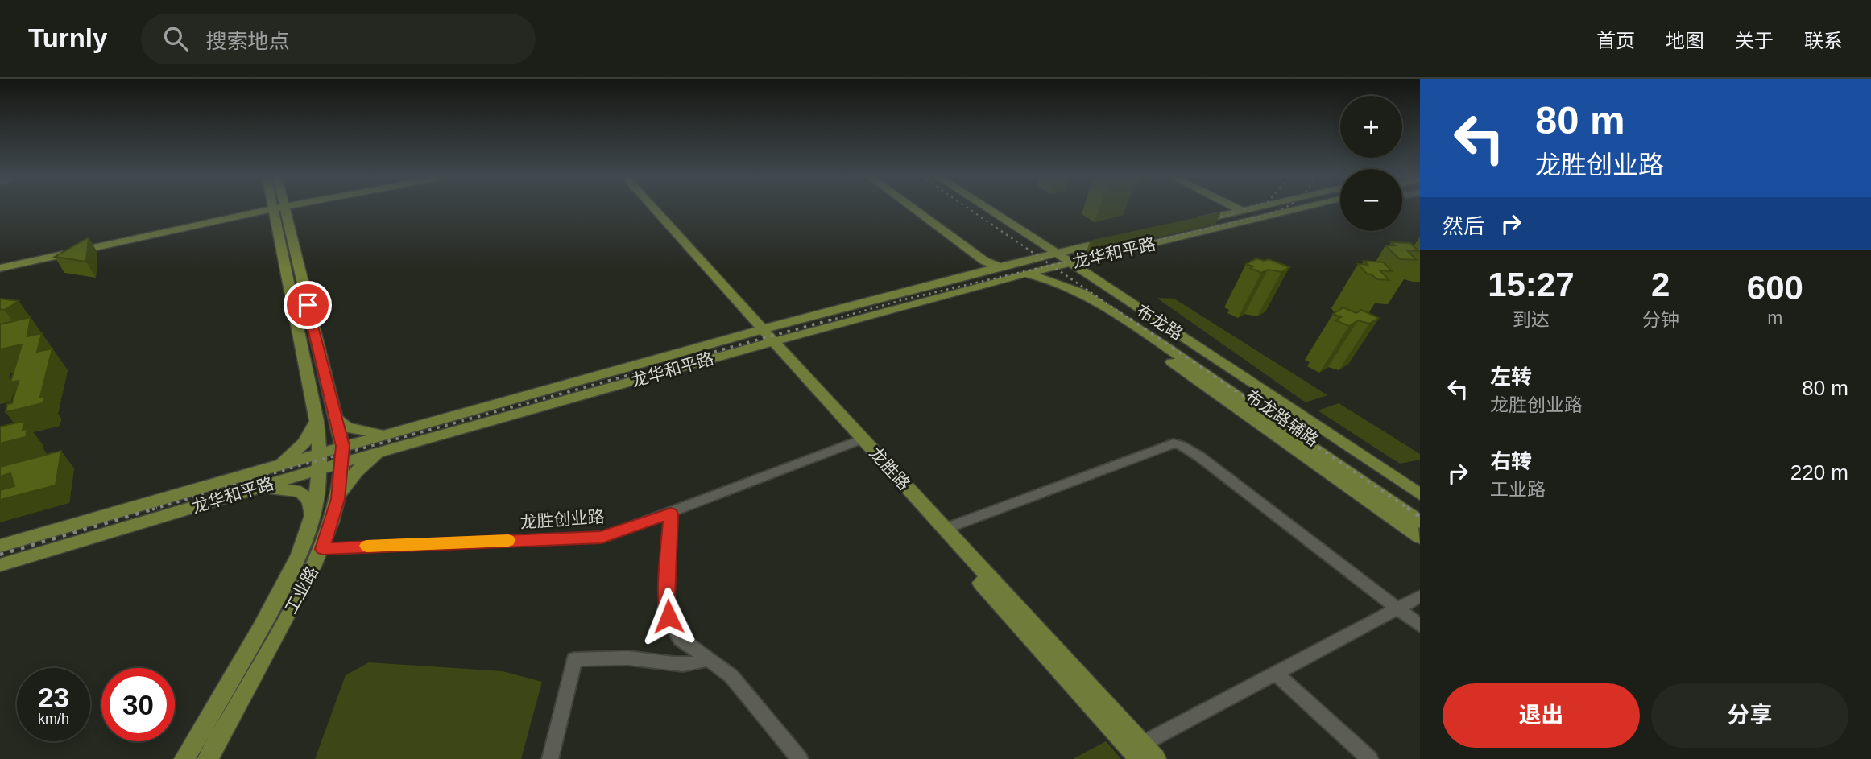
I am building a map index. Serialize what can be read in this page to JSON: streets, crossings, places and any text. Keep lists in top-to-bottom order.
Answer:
{
  "streets": {
    "main road": [
      "龙华和平路",
      "布龙路",
      "布龙路辅路",
      "龙胜路",
      "工业路"
    ],
    "street": ["龙胜创业路"]
  },
  "crossings": [
    ["龙华和平路", "布龙路"],
    ["龙华和平路", "龙胜路"],
    ["龙华和平路", "工业路"],
    ["布龙路", "布龙路辅路"],
    ["龙胜路", "龙胜创业路"],
    ["龙胜创业路", "工业路"]
  ],
  "page": {
    "header": "Turnly",
    "search": "搜索地点",
    "nav": [
      "首页",
      "地图",
      "关于",
      "联系"
    ],
    "turn": ["80 m", "龙胜创业路"],
    "map_buttons": ["+", "−"],
    "then": "然后",
    "eta": [
      "15:27",
      "到达",
      "2",
      "分钟",
      "600",
      "m"
    ],
    "list": [
      {
        "name": "左转",
        "note": "龙胜创业路",
        "value": "80 m"
      },
      {
        "name": "右转",
        "note": "工业路",
        "value": "220 m"
      }
    ],
    "speed": "23 km/h",
    "limit": "30",
    "buttons": ["退出", "分享"]
  }
}
